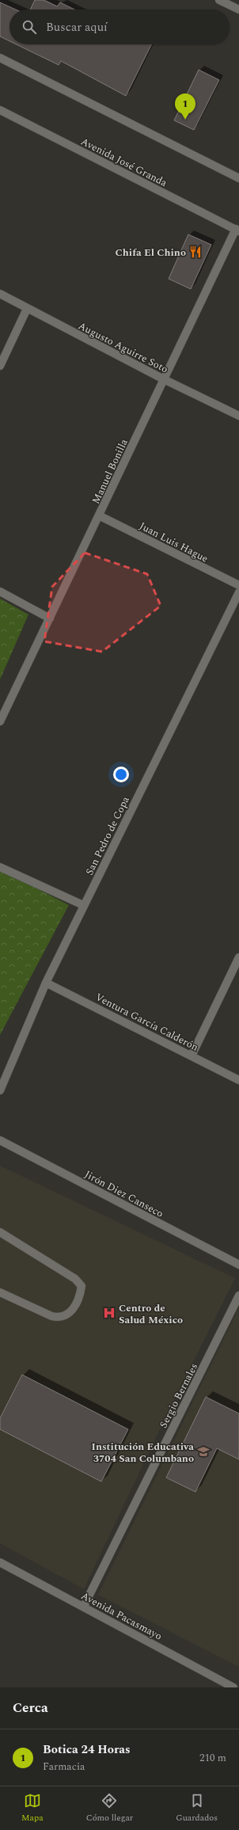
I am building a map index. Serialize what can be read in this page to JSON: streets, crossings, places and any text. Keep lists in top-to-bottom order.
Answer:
{
  "streets": {
    "street": [
      "Avenida José Granda",
      "Augusto Aguirre Soto",
      "Manuel Bonilla",
      "Juan Luis Hague",
      "San Pedro de Copa",
      "Ventura García Calderón",
      "Jirón Diez Canseco",
      "Sergio Bernales",
      "Avenida Pacasmayo"
    ]
  },
  "crossings": [
    ["Avenida José Granda", "Manuel Bonilla"],
    ["Augusto Aguirre Soto", "Manuel Bonilla"],
    ["Manuel Bonilla", "Juan Luis Hague"],
    ["San Pedro de Copa", "Ventura García Calderón"],
    ["Sergio Bernales", "Avenida Pacasmayo"]
  ],
  "places": {
    "restaurant": ["Chifa El Chino"],
    "hospital": ["Centro de Salud México"],
    "school or university": ["Institución Educativa 3704 San Columbano"]
  },
  "page": {
    "search": "Buscar aquí",
    "pins": "1",
    "heading": "Cerca",
    "list": [
      {
        "mark": "1",
        "name": "Botica 24 Horas",
        "note": "Farmacia",
        "value": "210 m"
      }
    ],
    "nav": ["Mapa", "Cómo llegar", "Guardados"]
  }
}
